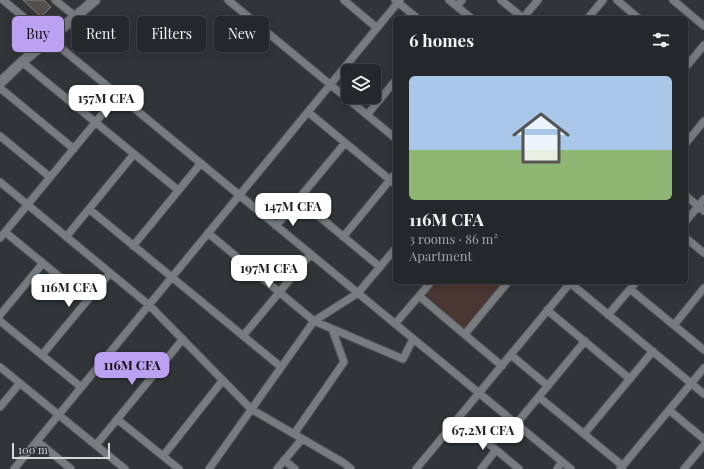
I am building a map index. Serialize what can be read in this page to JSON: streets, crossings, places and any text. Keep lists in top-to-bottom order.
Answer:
{
  "scale_bar": "100 m",
  "page": {
    "chip": [
      "Buy",
      "Rent",
      "Filters",
      "New"
    ],
    "heading": "6 homes",
    "list": [
      {
        "name": "116M CFA",
        "note": "3 rooms · 86 m² · Apartment"
      }
    ],
    "price": [
      "157M CFA",
      "147M CFA",
      "197M CFA",
      "116M CFA",
      "116M CFA",
      "67.2M CFA"
    ],
    "scale": "100 m"
  }
}
